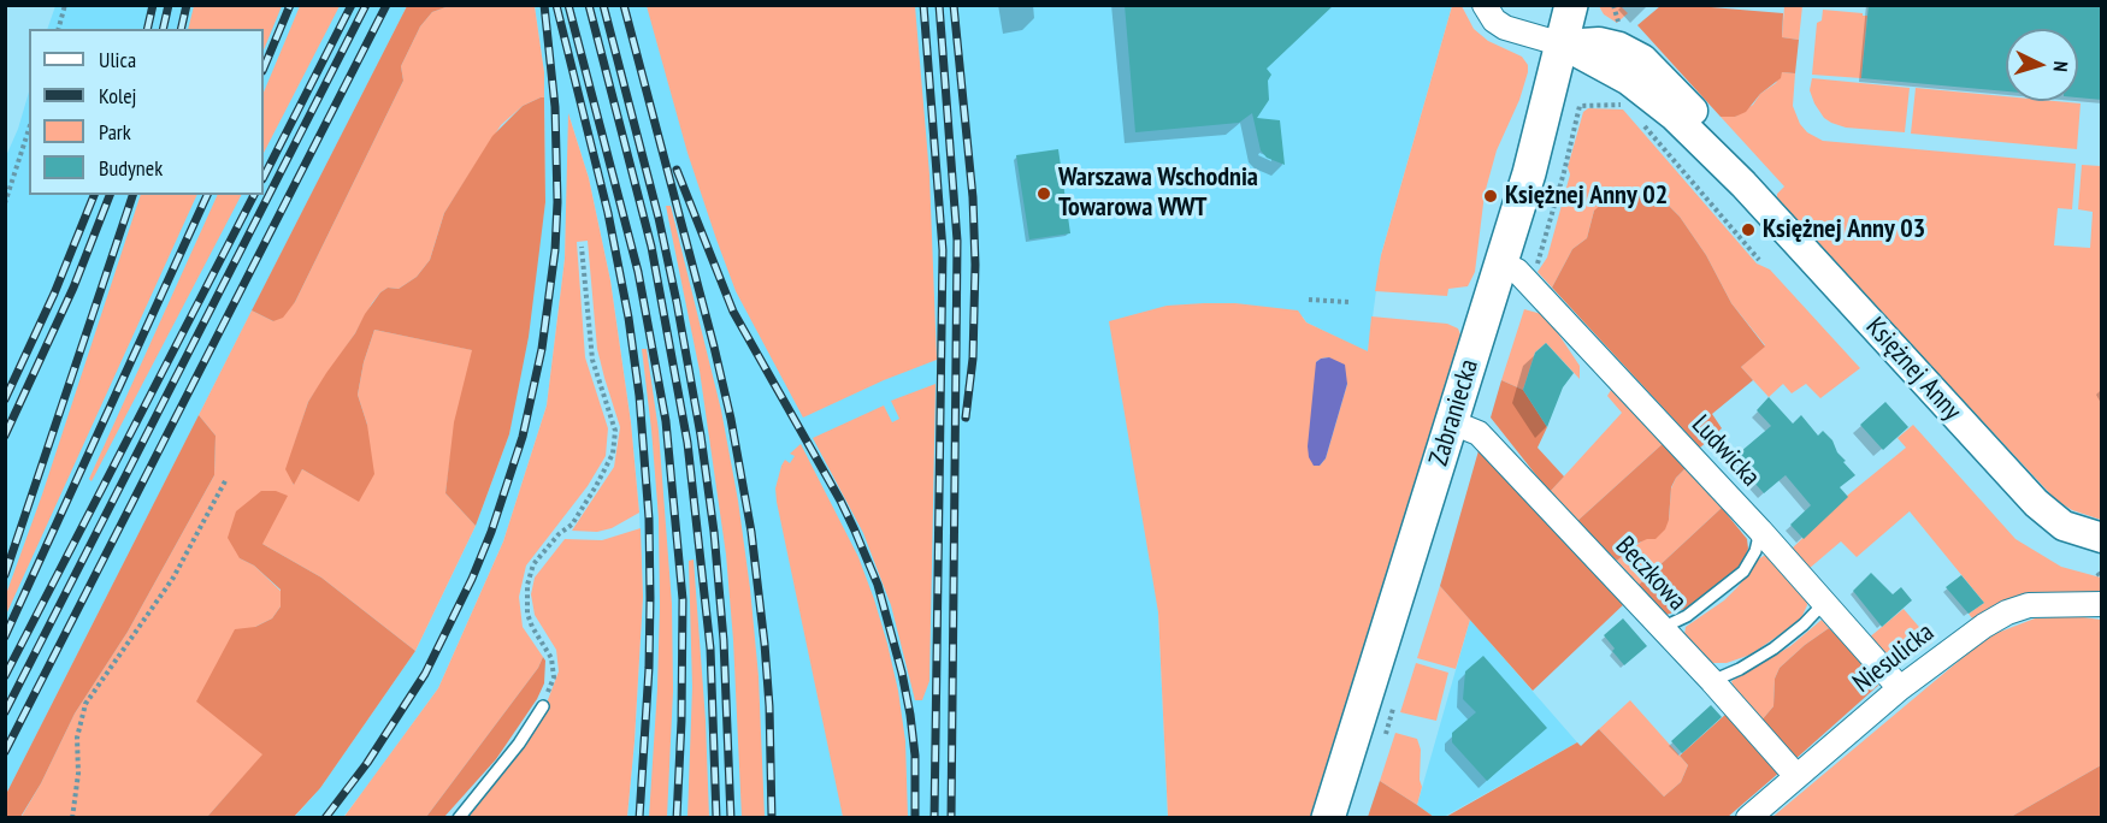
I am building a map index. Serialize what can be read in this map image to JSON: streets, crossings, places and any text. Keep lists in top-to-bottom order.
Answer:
{
  "streets": {
    "main road": ["Zabraniecka"],
    "street": [
      "Księżnej Anny",
      "Ludwicka",
      "Beczkowa",
      "Niesulicka"
    ]
  },
  "crossings": [
    ["Księżnej Anny", "Zabraniecka"],
    ["Zabraniecka", "Ludwicka"],
    ["Zabraniecka", "Beczkowa"],
    ["Ludwicka", "Niesulicka"],
    ["Beczkowa", "Niesulicka"]
  ],
  "places": ["Warszawa Wschodnia Towarowa WWT", "Księżnej Anny 02", "Księżnej Anny 03"],
  "legend": [
    "Ulica",
    "Kolej",
    "Park",
    "Budynek"
  ],
  "north": "right"
}
